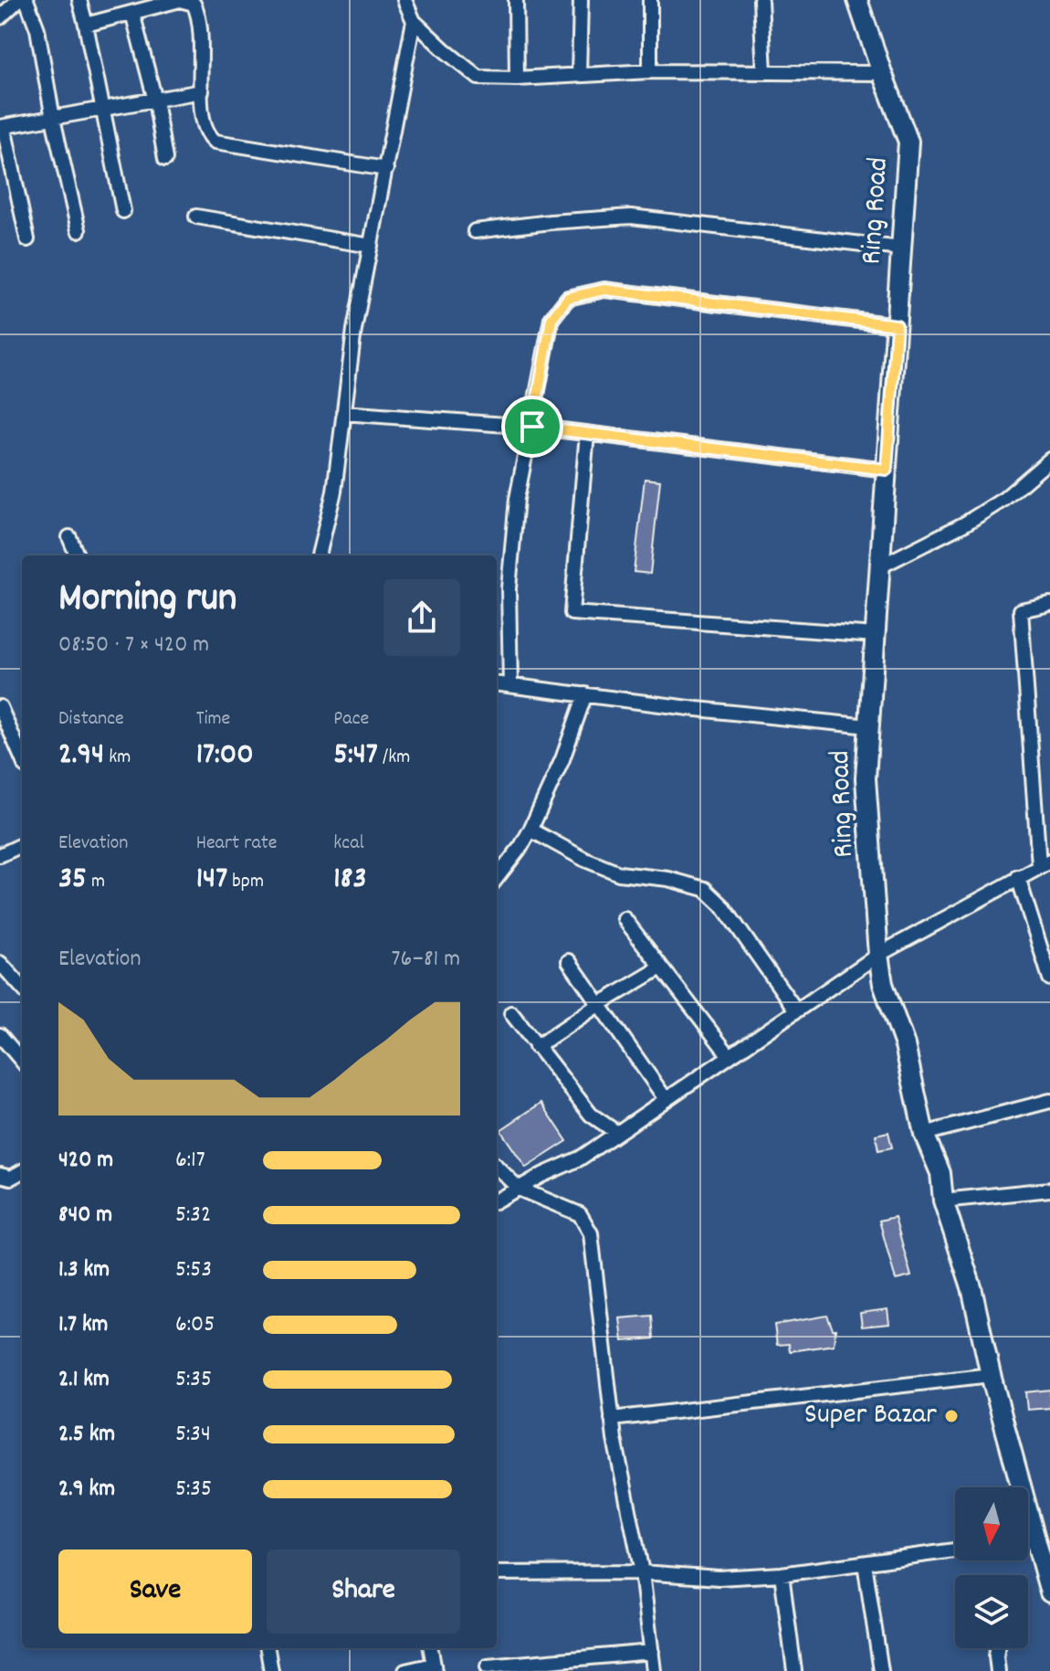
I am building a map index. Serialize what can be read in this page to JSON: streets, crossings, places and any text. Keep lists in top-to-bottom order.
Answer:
{
  "streets": {
    "main road": ["Ring Road"]
  },
  "places": ["Super Bazar"],
  "north": "bottom",
  "page": {
    "heading": ["Morning run", "08:50 · 7 × 420 m"],
    "stats": [
      ["Distance", "2.94 km"],
      ["Time", "17:00"],
      ["Pace", "5:47 /km"],
      ["Elevation", "35 m"],
      ["Heart rate", "147 bpm"],
      ["kcal", "183"]
    ],
    "chart": ["Elevation", "76–81 m"],
    "list": [
      {
        "name": "420 m",
        "note": "6:17"
      },
      {
        "name": "840 m",
        "note": "5:32"
      },
      {
        "name": "1.3 km",
        "note": "5:53"
      },
      {
        "name": "1.7 km",
        "note": "6:05"
      },
      {
        "name": "2.1 km",
        "note": "5:35"
      },
      {
        "name": "2.5 km",
        "note": "5:34"
      },
      {
        "name": "2.9 km",
        "note": "5:35"
      }
    ],
    "buttons": ["Save", "Share"]
  }
}
